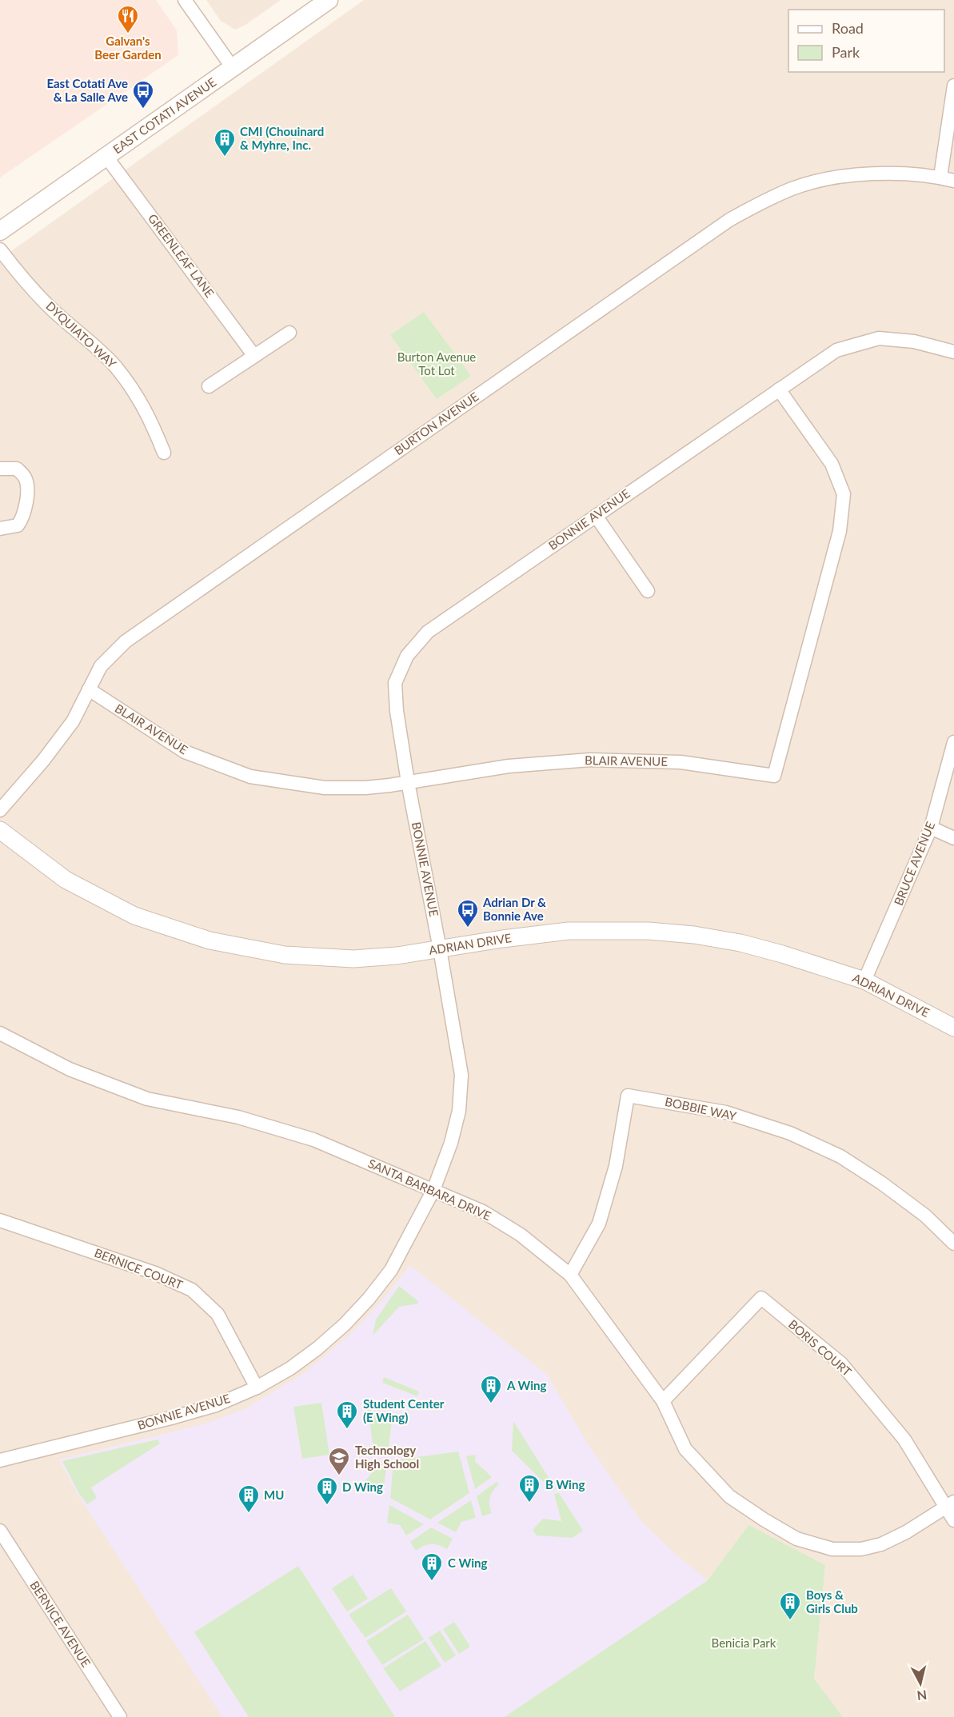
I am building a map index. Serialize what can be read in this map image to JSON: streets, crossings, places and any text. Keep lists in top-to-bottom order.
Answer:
{
  "streets": {
    "main road": ["EAST COTATI AVENUE"],
    "street": [
      "GREENLEAF LANE",
      "DYQUIATO WAY",
      "BURTON AVENUE",
      "BONNIE AVENUE",
      "BLAIR AVENUE",
      "BRUCE AVENUE",
      "ADRIAN DRIVE",
      "BOBBIE WAY",
      "SANTA BARBARA DRIVE",
      "BERNICE COURT",
      "BORIS COURT",
      "BERNICE AVENUE"
    ]
  },
  "crossings": [
    ["EAST COTATI AVENUE", "GREENLEAF LANE"],
    ["BURTON AVENUE", "BLAIR AVENUE"],
    ["BONNIE AVENUE", "BLAIR AVENUE"],
    ["BONNIE AVENUE", "ADRIAN DRIVE"],
    ["BONNIE AVENUE", "SANTA BARBARA DRIVE"],
    ["BONNIE AVENUE", "BERNICE COURT"],
    ["BRUCE AVENUE", "ADRIAN DRIVE"],
    ["BOBBIE WAY", "SANTA BARBARA DRIVE"],
    ["SANTA BARBARA DRIVE", "BORIS COURT"]
  ],
  "parks": ["Burton Avenue Tot Lot", "Benicia Park"],
  "places": {
    "restaurant": ["Galvan's Beer Garden"],
    "bus stop": ["East Cotati Ave & La Salle Ave", "Adrian Dr & Bonnie Ave"],
    "building": [
      "CMI (Chouinard & Myhre, Inc.",
      "A Wing",
      "Student Center (E Wing)",
      "B Wing",
      "D Wing",
      "MU",
      "C Wing",
      "Boys & Girls Club"
    ],
    "school or university": ["Technology High School"]
  },
  "legend": ["Road", "Park"],
  "north": "bottom"
}
